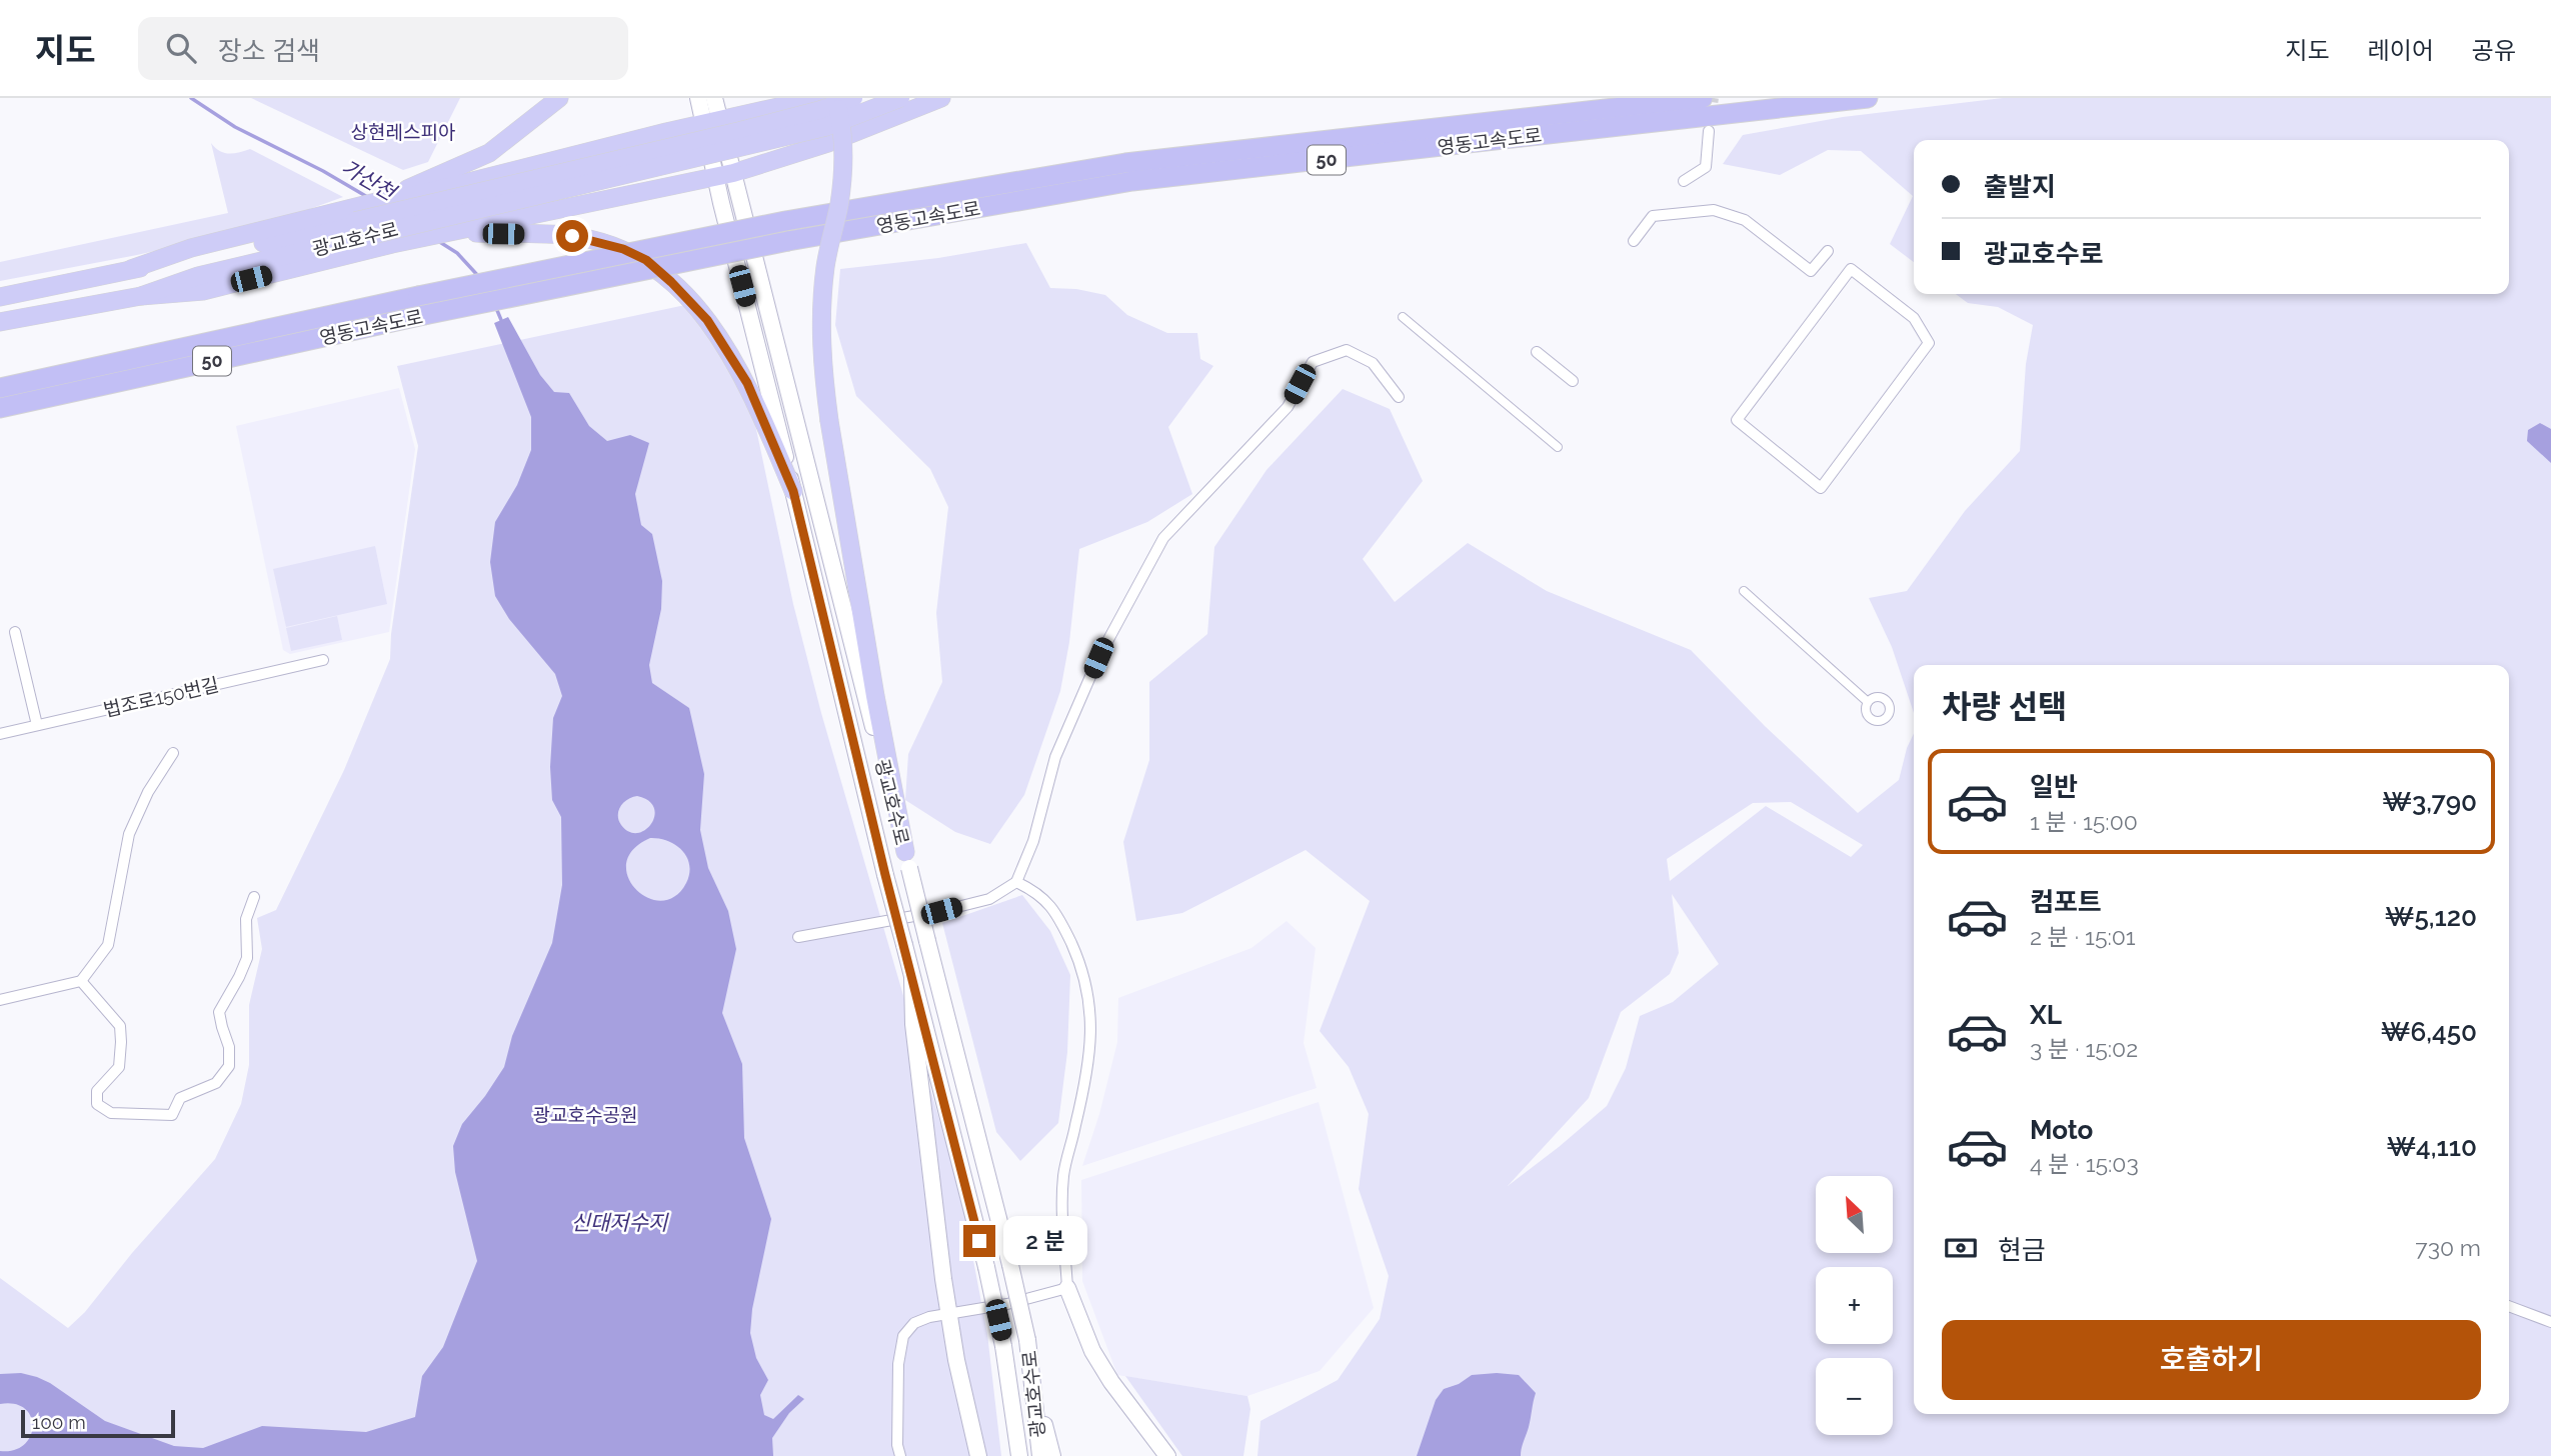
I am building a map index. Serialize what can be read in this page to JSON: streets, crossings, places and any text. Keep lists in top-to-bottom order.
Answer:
{
  "streets": {
    "highway": ["영동고속도로", "50", "광교호수로"],
    "street": ["법조로150번길"]
  },
  "water": ["가산천", "신대저수지"],
  "parks": ["상현레스피아", "광교호수공원"],
  "scale_bar": "100 m",
  "north": "top left",
  "page": {
    "header": "지도",
    "search": "장소 검색",
    "nav": ["지도", "레이어", "공유"],
    "banner": ["출발지", "광교호수로"],
    "heading": "차량 선택",
    "list": [
      {
        "name": "일반",
        "note": "1 분 · 15:00",
        "value": "₩3,790"
      },
      {
        "name": "컴포트",
        "note": "2 분 · 15:01",
        "value": "₩5,120"
      },
      {
        "name": "XL",
        "note": "3 분 · 15:02",
        "value": "₩6,450"
      },
      {
        "name": "Moto",
        "note": "4 분 · 15:03",
        "value": "₩4,110"
      }
    ],
    "map_buttons": ["+", "−"],
    "pay": ["현금", "730 m"],
    "bubble": "2 분",
    "buttons": "호출하기",
    "scale": "100 m"
  }
}
